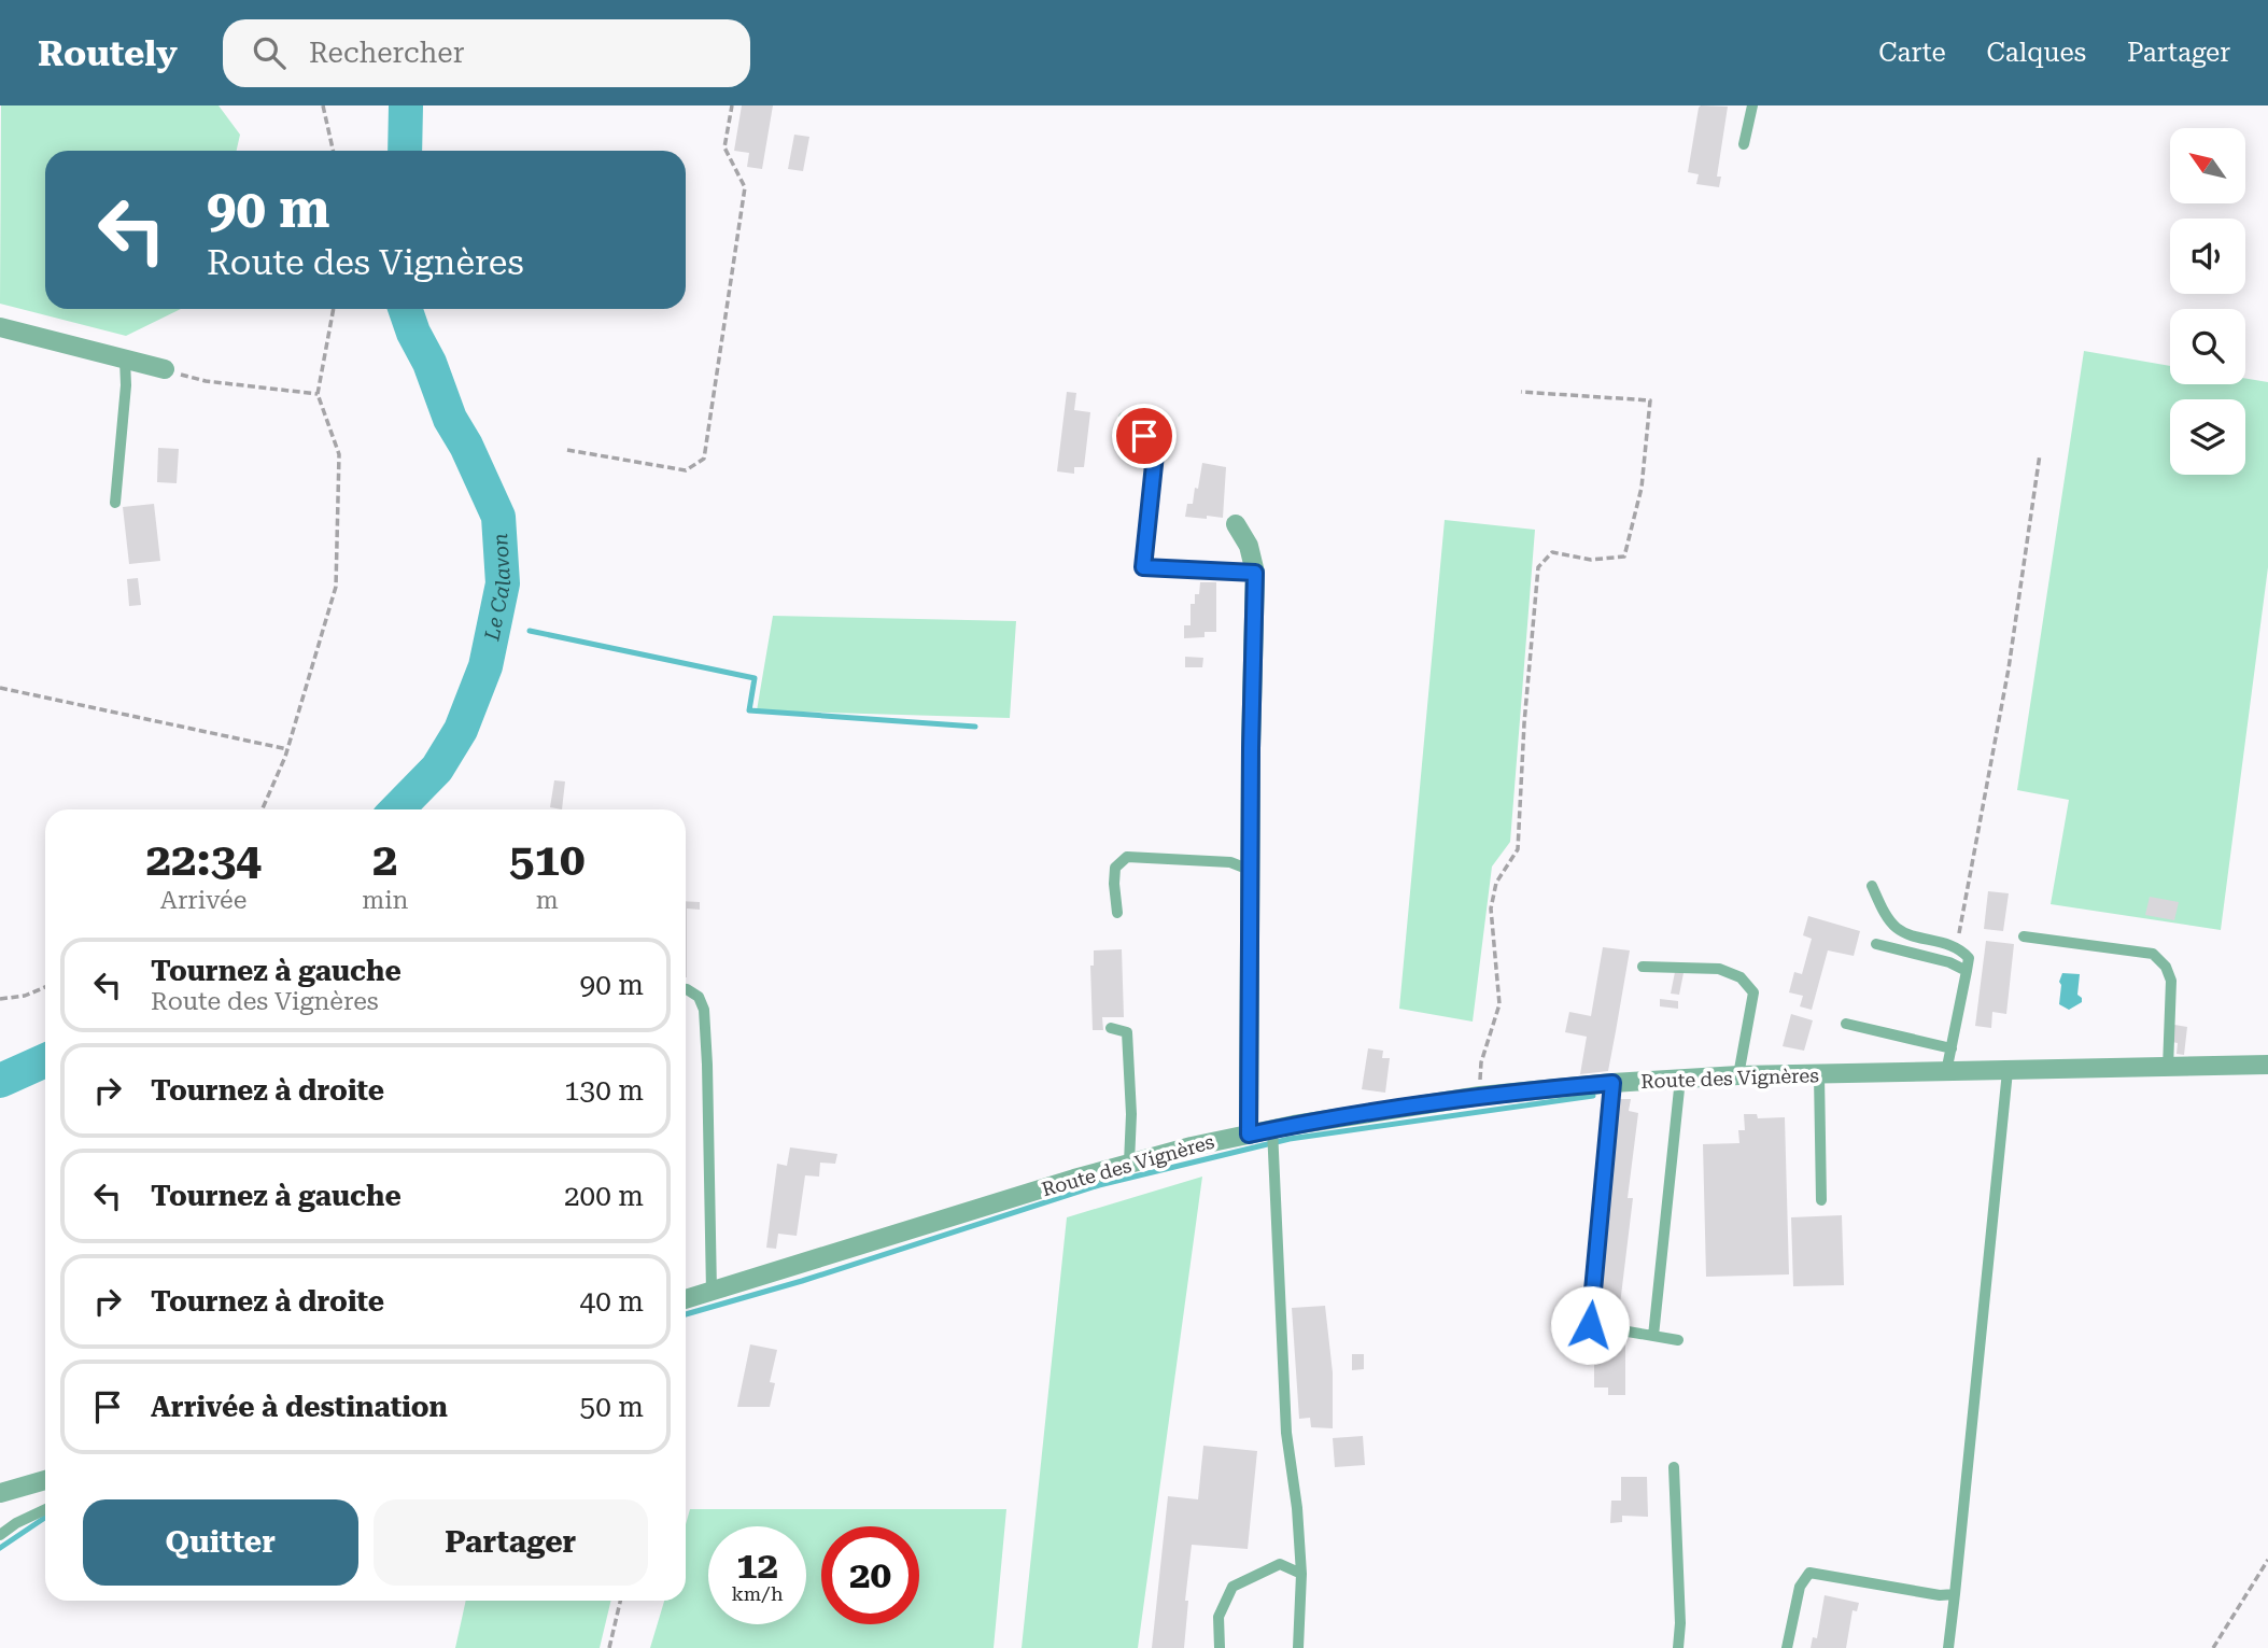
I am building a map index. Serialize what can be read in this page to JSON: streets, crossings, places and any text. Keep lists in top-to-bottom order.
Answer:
{
  "streets": {
    "street": ["Route des Vignères"]
  },
  "water": ["Le Calavon"],
  "north": "top left",
  "page": {
    "header": "Routely",
    "search": "Rechercher",
    "nav": ["Carte", "Calques", "Partager"],
    "turn": ["90 m", "Route des Vignères"],
    "eta": [
      "22:34",
      "Arrivée",
      "2",
      "min",
      "510",
      "m"
    ],
    "list": [
      {
        "name": "Tournez à gauche",
        "note": "Route des Vignères",
        "value": "90 m"
      },
      {
        "name": "Tournez à droite",
        "value": "130 m"
      },
      {
        "name": "Tournez à gauche",
        "value": "200 m"
      },
      {
        "name": "Tournez à droite",
        "value": "40 m"
      },
      {
        "name": "Arrivée à destination",
        "value": "50 m"
      }
    ],
    "buttons": ["Quitter", "Partager"],
    "speed": "12 km/h",
    "limit": "20"
  }
}
